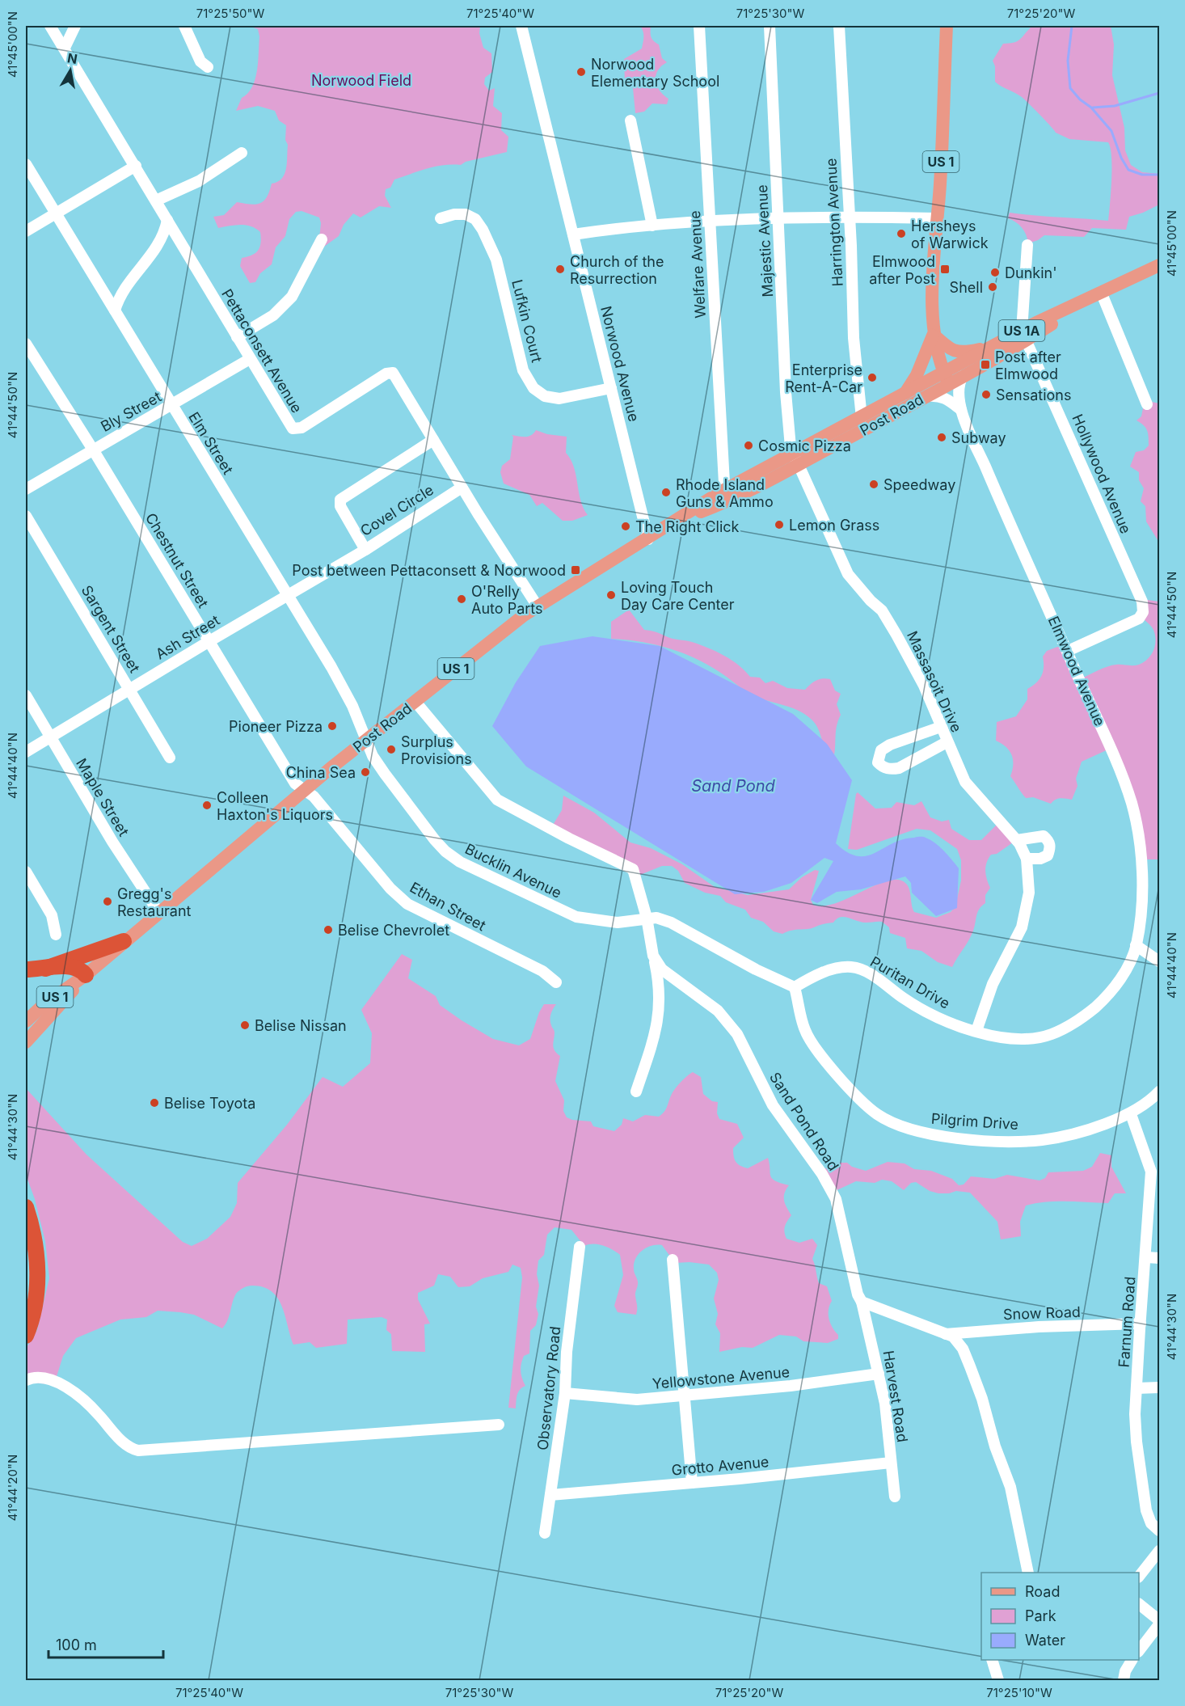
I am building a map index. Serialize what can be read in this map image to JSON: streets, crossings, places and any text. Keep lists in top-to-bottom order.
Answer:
{
  "streets": {
    "main road": ["US 1", "US 1A", "Post Road"],
    "street": [
      "Harrington Avenue",
      "Majestic Avenue",
      "Welfare Avenue",
      "Lufkin Court",
      "Pettaconsett Avenue",
      "Norwood Avenue",
      "Bly Street",
      "Elm Street",
      "Hollywood Avenue",
      "Covel Circle",
      "Chestnut Street",
      "Sargent Street",
      "Ash Street",
      "Elmwood Avenue",
      "Massasoit Drive",
      "Maple Street",
      "Bucklin Avenue",
      "Ethan Street",
      "Puritan Drive",
      "Sand Pond Road",
      "Pilgrim Drive",
      "Snow Road",
      "Farnum Road",
      "Yellowstone Avenue",
      "Observatory Road",
      "Harvest Road",
      "Grotto Avenue"
    ]
  },
  "crossings": [
    ["US 1", "Post Road"],
    ["Harrington Avenue", "Post Road"],
    ["Majestic Avenue", "Post Road"],
    ["Majestic Avenue", "Massasoit Drive"],
    ["Welfare Avenue", "Post Road"],
    ["Lufkin Court", "Norwood Avenue"],
    ["Pettaconsett Avenue", "Bly Street"],
    ["Pettaconsett Avenue", "Post Road"],
    ["Pettaconsett Avenue", "Covel Circle"],
    ["Norwood Avenue", "Post Road"],
    ["Bly Street", "Elm Street"],
    ["Bly Street", "Chestnut Street"],
    ["Post Road", "Elm Street"],
    ["Post Road", "Hollywood Avenue"],
    ["Post Road", "Chestnut Street"],
    ["Post Road", "Elmwood Avenue"],
    ["Post Road", "Massasoit Drive"],
    ["Post Road", "Maple Street"],
    ["Post Road", "Bucklin Avenue"],
    ["Post Road", "Ethan Street"],
    ["Post Road", "Sand Pond Road"],
    ["Elm Street", "Ash Street"],
    ["Elm Street", "Bucklin Avenue"],
    ["Hollywood Avenue", "Elmwood Avenue"],
    ["Covel Circle", "Ash Street"],
    ["Chestnut Street", "Ash Street"],
    ["Chestnut Street", "Ethan Street"],
    ["Sargent Street", "Ash Street"],
    ["Ash Street", "Maple Street"],
    ["Elmwood Avenue", "Puritan Drive"],
    ["Massasoit Drive", "Puritan Drive"],
    ["Bucklin Avenue", "Sand Pond Road"],
    ["Puritan Drive", "Pilgrim Drive"],
    ["Sand Pond Road", "Harvest Road"],
    ["Pilgrim Drive", "Farnum Road"],
    ["Snow Road", "Farnum Road"],
    ["Yellowstone Avenue", "Observatory Road"],
    ["Yellowstone Avenue", "Harvest Road"],
    ["Observatory Road", "Grotto Avenue"],
    ["Harvest Road", "Grotto Avenue"]
  ],
  "water": ["Sand Pond"],
  "parks": ["Norwood Field"],
  "places": {
    "other": [
      "Norwood Elementary School",
      "Hersheys of Warwick",
      "Church of the Resurrection",
      "Dunkin'",
      "Shell",
      "Enterprise Rent-A-Car",
      "Sensations",
      "Subway",
      "Cosmic Pizza",
      "Speedway",
      "Rhode Island Guns & Ammo",
      "Lemon Grass",
      "The Right Click",
      "Loving Touch Day Care Center",
      "O'Relly Auto Parts",
      "Pioneer Pizza",
      "Surplus Provisions",
      "China Sea",
      "Colleen Haxton's Liquors",
      "Gregg's Restaurant",
      "Belise Chevrolet",
      "Belise Nissan",
      "Belise Toyota"
    ],
    "transit": ["Elmwood after Post", "Post after Elmwood", "Post between Pettaconsett & Noorwood"]
  },
  "legend": ["Road", "Park", "Water"],
  "scale_bar": "100 m",
  "north": "top",
  "coordinates": [
    "71°25'50\"W",
    "71°25'40\"W",
    "71°25'30\"W",
    "71°25'20\"W",
    "41°45'00\"N",
    "41°44'50\"N",
    "41°44'40\"N",
    "41°44'30\"N",
    "41°44'20\"N",
    "71°25'10\"W"
  ]
}
